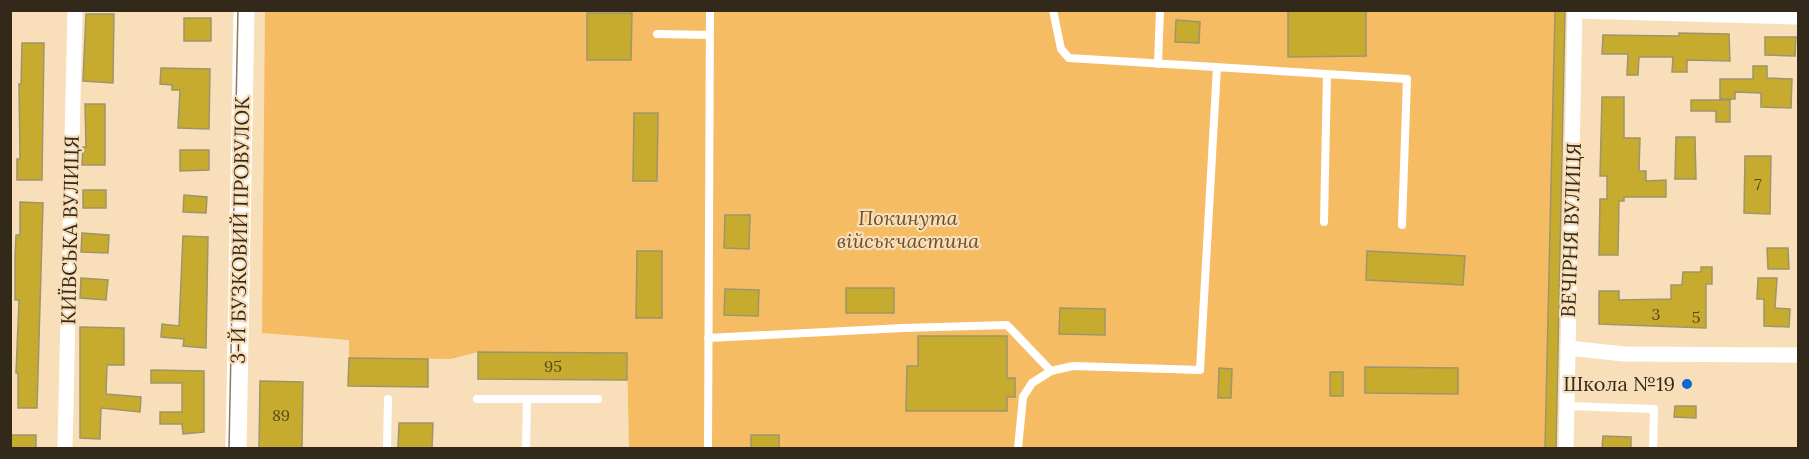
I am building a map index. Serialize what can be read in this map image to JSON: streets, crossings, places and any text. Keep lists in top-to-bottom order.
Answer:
{
  "streets": {
    "street": ["КИЇВСЬКА ВУЛИЦЯ", "3-Й БУЗКОВИЙ ПРОВУЛОК", "ВЕЧІРНЯ ВУЛИЦЯ"]
  },
  "parks": ["Покинута військчастина"],
  "places": ["Школа №19"],
  "house_numbers": [
    "7",
    "3",
    "5",
    "95",
    "89"
  ]
}
